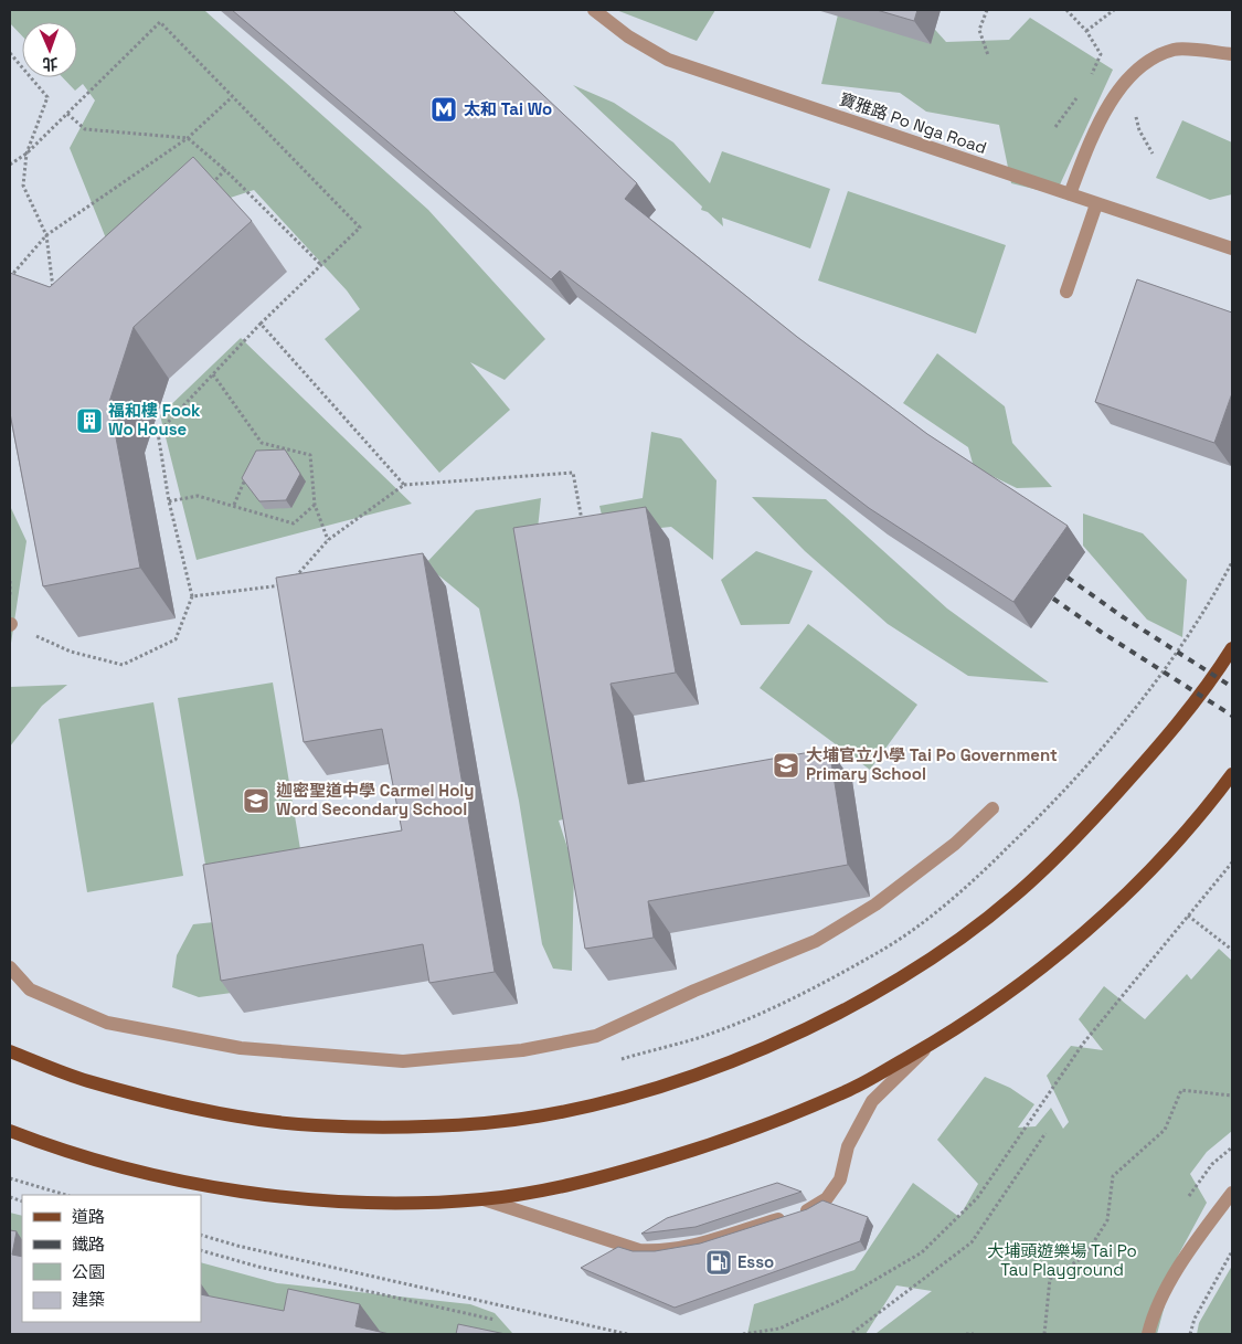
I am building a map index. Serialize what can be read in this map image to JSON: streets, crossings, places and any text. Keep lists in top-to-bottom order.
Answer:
{
  "streets": {
    "street": ["寶雅路 Po Nga Road"]
  },
  "parks": ["大埔頭遊樂場 Tai Po Tau Playground"],
  "places": {
    "metro station": ["太和 Tai Wo"],
    "building": ["福和樓 Fook Wo House"],
    "school or university": ["大埔官立小學 Tai Po Government Primary School", "迦密聖道中學 Carmel Holy Word Secondary School"],
    "fuel station": ["Esso"]
  },
  "legend": [
    "道路",
    "鐵路",
    "公園",
    "建築"
  ],
  "north": "bottom"
}
